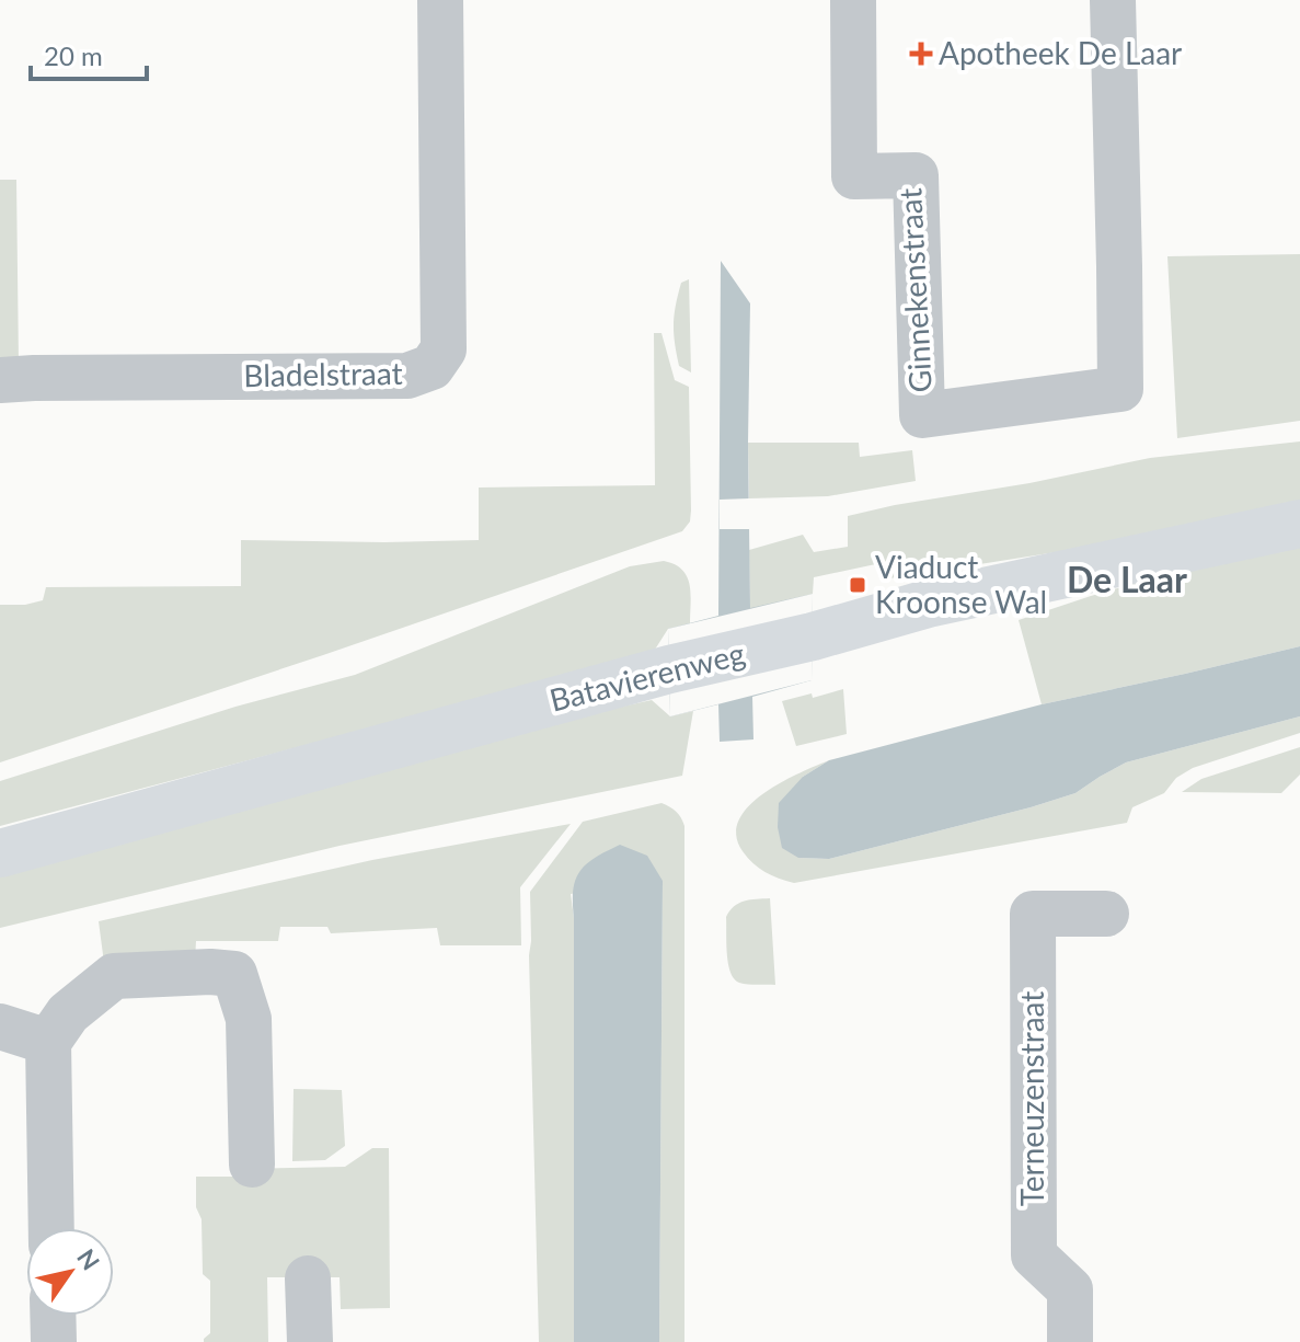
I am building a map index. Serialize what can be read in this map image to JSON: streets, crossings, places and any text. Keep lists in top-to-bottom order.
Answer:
{
  "streets": {
    "main road": ["Batavierenweg"],
    "street": ["Ginnekenstraat", "Bladelstraat", "Terneuzenstraat"]
  },
  "districts": ["De Laar"],
  "places": {
    "health": ["Apotheek De Laar"],
    "transit": ["Viaduct Kroonse Wal"]
  },
  "scale_bar": "20 m",
  "north": "top right"
}
